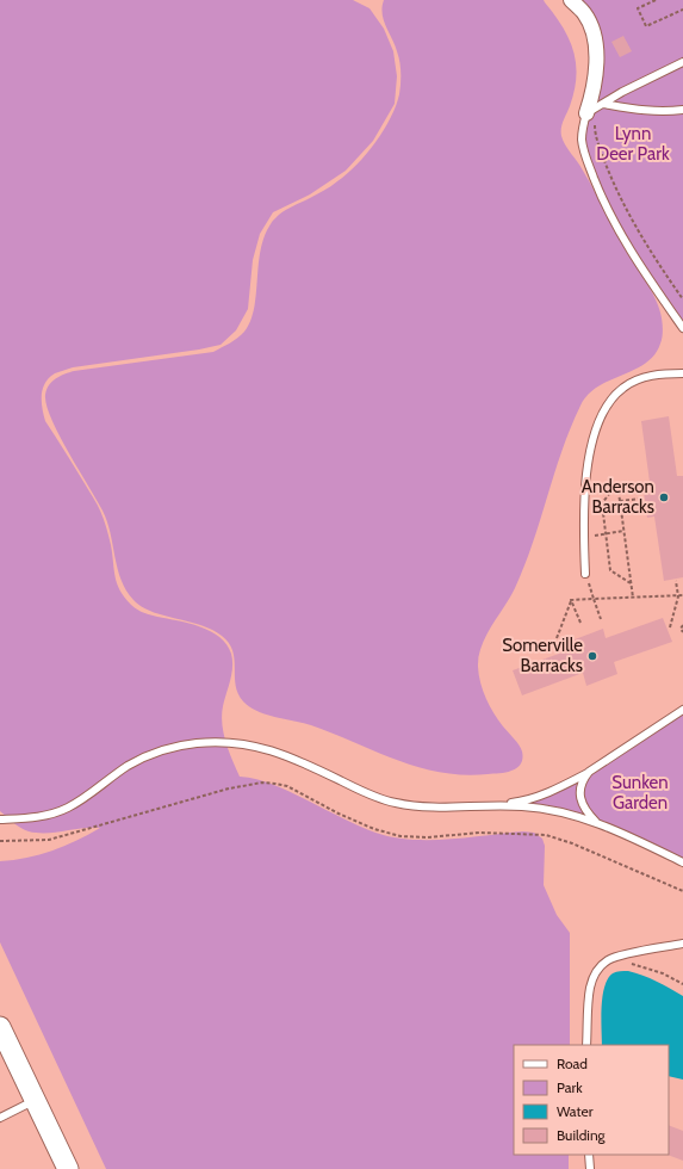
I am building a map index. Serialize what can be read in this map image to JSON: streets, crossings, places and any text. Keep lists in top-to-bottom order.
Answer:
{
  "parks": ["Lynn Deer Park", "Sunken Garden"],
  "places": ["Anderson Barracks", "Somerville Barracks"],
  "legend": [
    "Road",
    "Park",
    "Water",
    "Building"
  ]
}
